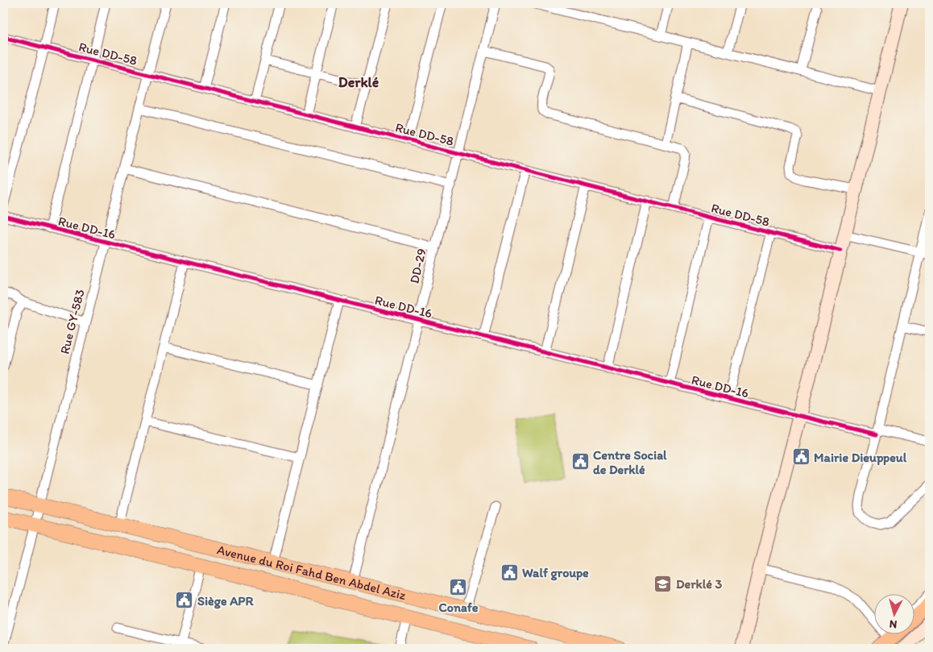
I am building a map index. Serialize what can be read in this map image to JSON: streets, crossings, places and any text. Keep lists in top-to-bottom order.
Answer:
{
  "streets": {
    "main road": ["Avenue du Roi Fahd Ben Abdel Aziz"],
    "street": [
      "Rue DD-58",
      "Rue DD-16",
      "DD-29",
      "Rue GY-583"
    ]
  },
  "crossings": [
    ["Rue DD-58", "DD-29"],
    ["Rue DD-58", "Rue GY-583"],
    ["Rue DD-16", "DD-29"],
    ["Rue DD-16", "Rue GY-583"],
    ["DD-29", "Avenue du Roi Fahd Ben Abdel Aziz"],
    ["Rue GY-583", "Avenue du Roi Fahd Ben Abdel Aziz"]
  ],
  "districts": ["Derklé"],
  "places": {
    "public building": [
      "Mairie Dieuppeul",
      "Centre Social de Derklé",
      "Walf groupe",
      "Conafe",
      "Siège APR"
    ],
    "school or university": ["Derklé 3"]
  },
  "north": "bottom"
}
